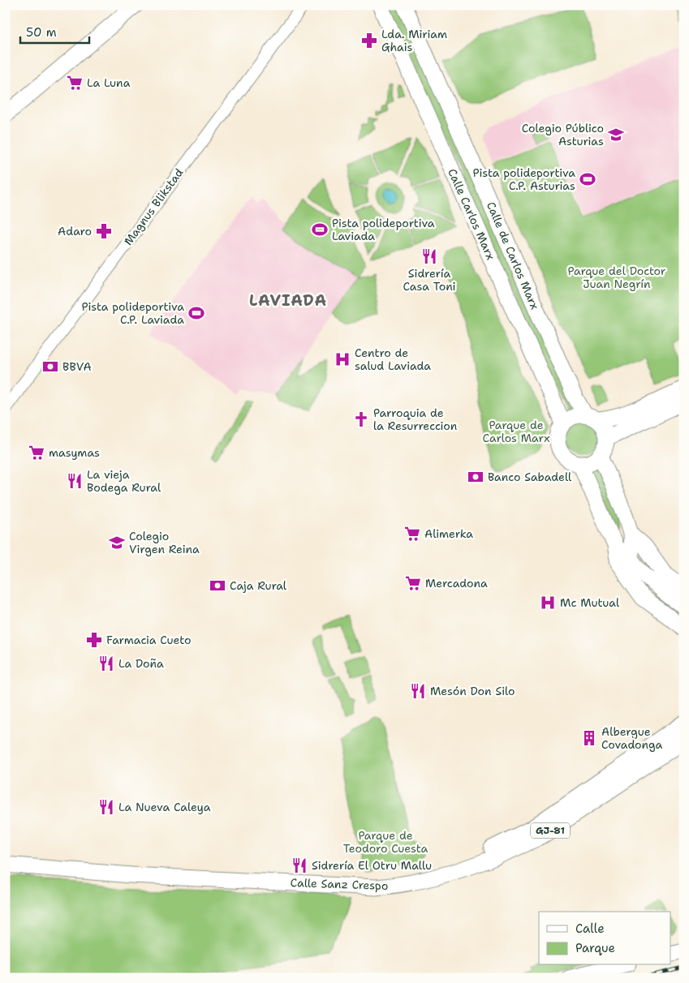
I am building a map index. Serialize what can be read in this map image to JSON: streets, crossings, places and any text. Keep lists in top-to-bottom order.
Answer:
{
  "streets": {
    "main road": [
      "Calle Carlos Marx",
      "Calle de Carlos Marx",
      "GJ-81",
      "Calle Sanz Crespo"
    ],
    "street": ["Magnus Blikstad"]
  },
  "crossings": [
    ["Calle Carlos Marx", "Calle de Carlos Marx"]
  ],
  "districts": ["LAVIADA"],
  "parks": ["Parque del Doctor Juan Negrín", "Parque de Carlos Marx", "Parque de Teodoro Cuesta"],
  "places": {
    "pharmacy": ["Lda. Miriam Ghais", "Adaro", "Farmacia Cueto"],
    "supermarket": [
      "La Luna",
      "masymas",
      "Alimerka",
      "Mercadona"
    ],
    "school or university": ["Colegio Público Asturias", "Colegio Virgen Reina"],
    "sports": ["Pista polideportiva C.P. Asturias", "Pista polideportiva Laviada", "Pista polideportiva C.P. Laviada"],
    "restaurant": [
      "Sidrería Casa Toni",
      "La vieja Bodega Rural",
      "La Doña",
      "Mesón Don Silo",
      "La Nueva Caleya",
      "Sidrería El Otru Mallu"
    ],
    "hospital": ["Centro de salud Laviada", "Mc Mutual"],
    "bank": ["BBVA", "Banco Sabadell", "Caja Rural"],
    "church": ["Parroquia de la Resurreccion"],
    "building": ["Albergue Covadonga"]
  },
  "legend": ["Calle", "Parque"],
  "scale_bar": "50 m"
}
